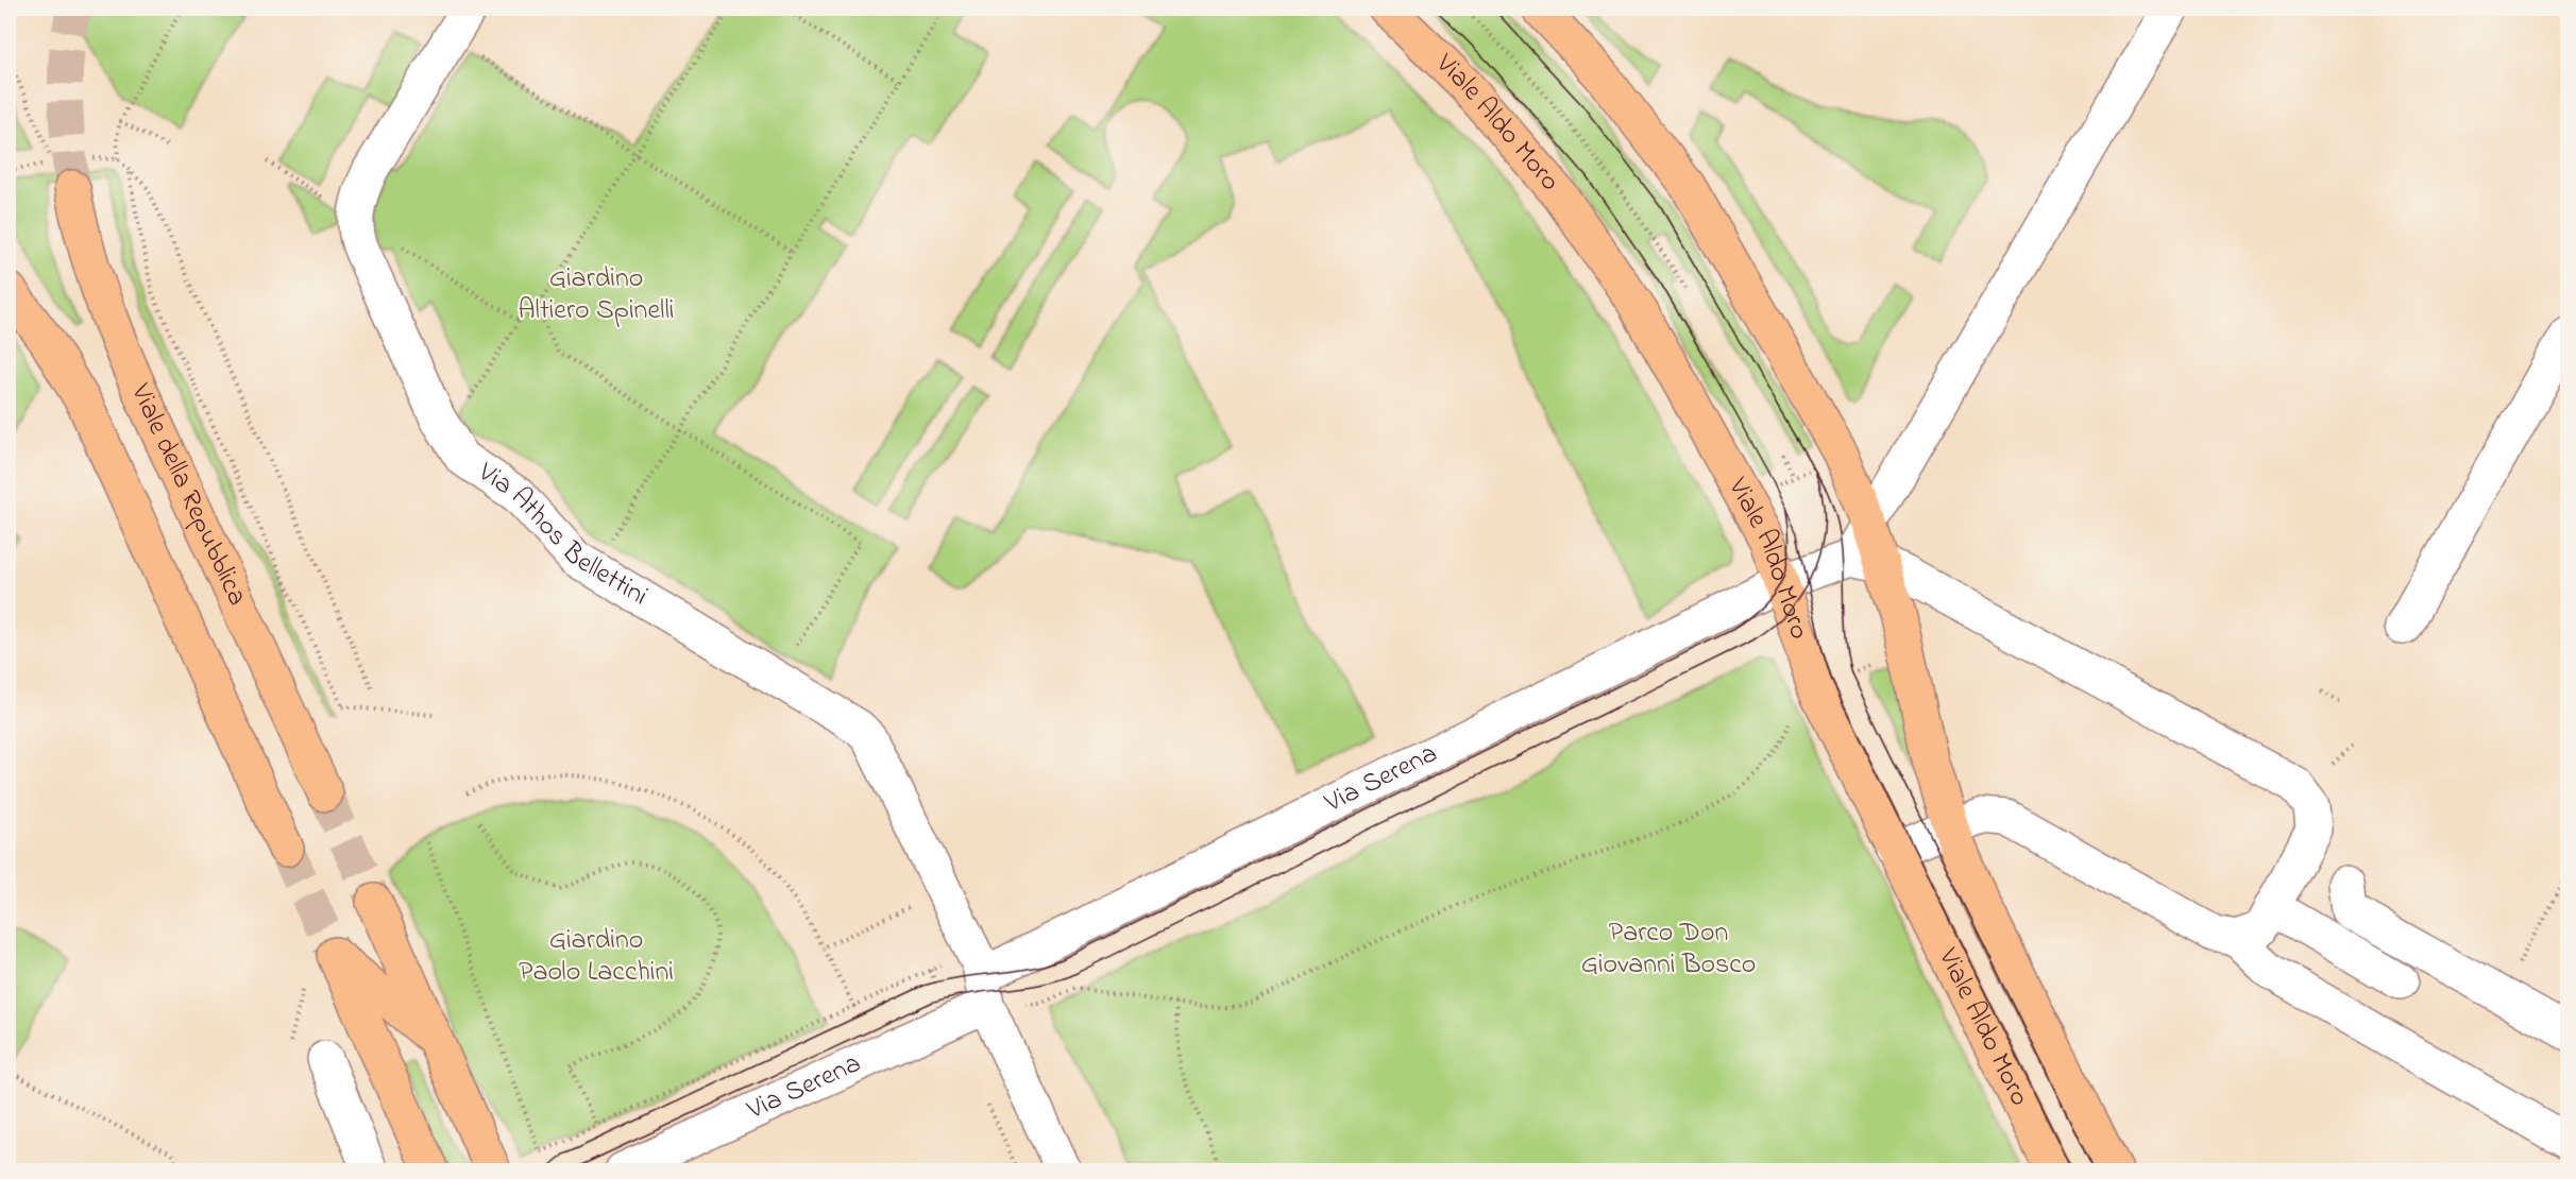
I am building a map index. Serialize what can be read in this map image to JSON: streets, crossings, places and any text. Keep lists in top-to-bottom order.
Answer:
{
  "streets": {
    "main road": ["Viale Aldo Moro", "Viale della Repubblica"],
    "street": ["Via Athos Bellettini", "Via Serena"]
  },
  "crossings": [
    ["Viale Aldo Moro", "Via Serena"],
    ["Via Athos Bellettini", "Via Serena"]
  ],
  "parks": ["Giardino Altiero Spinelli", "Parco Don Giovanni Bosco", "Giardino Paolo Lacchini"]
}
